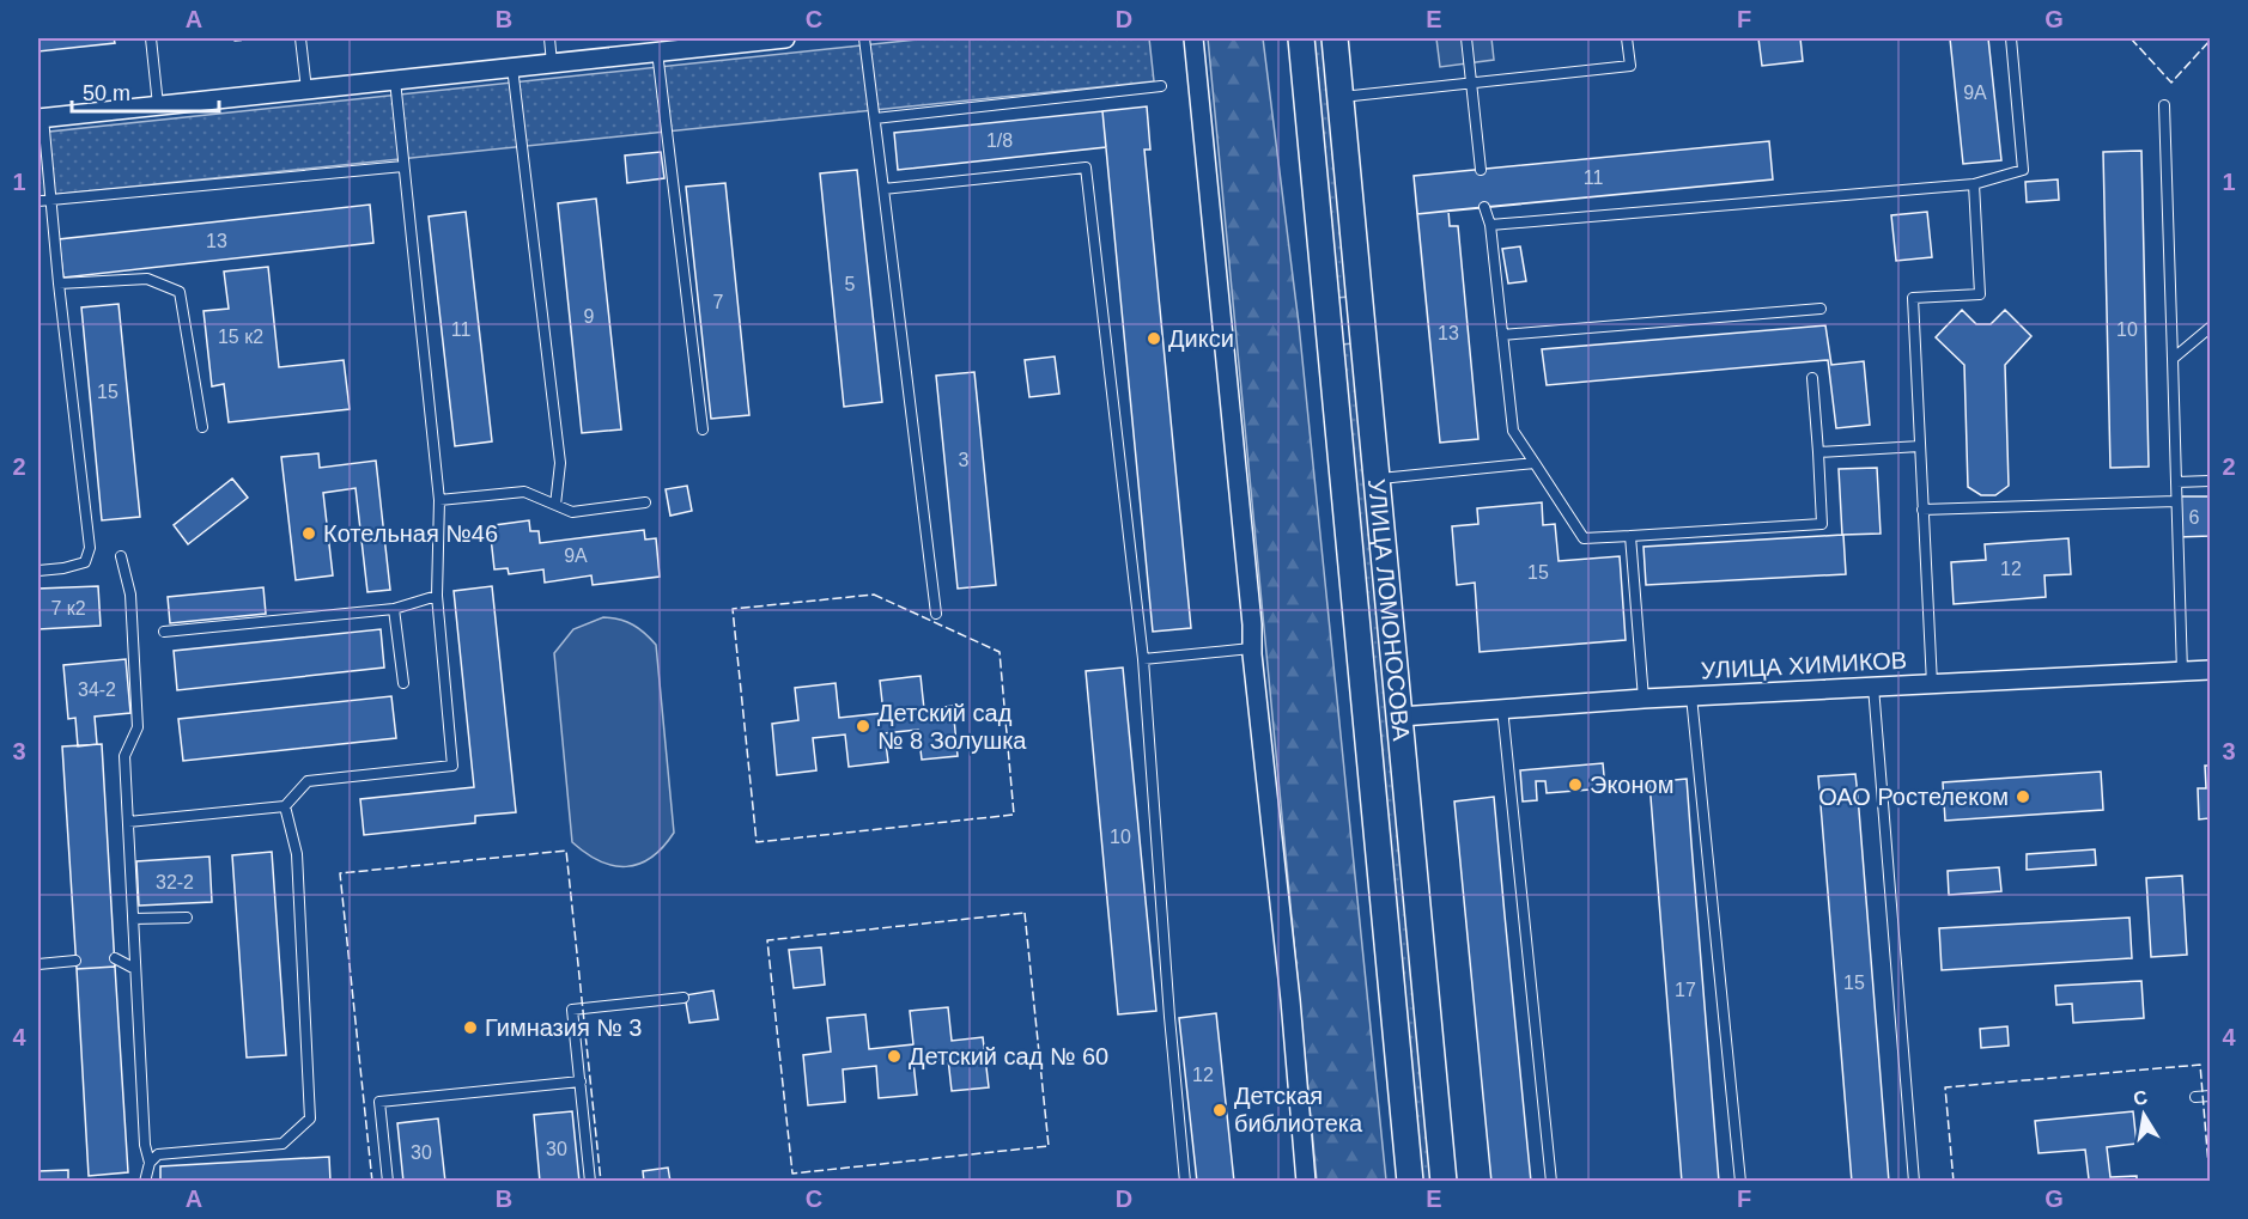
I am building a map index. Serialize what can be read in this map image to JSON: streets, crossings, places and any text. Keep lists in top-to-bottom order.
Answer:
{
  "streets": {
    "main road": ["УЛИЦА ЛОМОНОСОВА"],
    "street": ["УЛИЦА ХИМИКОВ"]
  },
  "crossings": [
    ["УЛИЦА ЛОМОНОСОВА", "УЛИЦА ХИМИКОВ"]
  ],
  "places": [
    "Дикси",
    "Котельная №46",
    "Детский сад № 8 Золушка",
    "Эконом",
    "ОАО Ростелеком",
    "Гимназия № 3",
    "Детский сад № 60",
    "Детская библиотека"
  ],
  "house_numbers": [
    "9А",
    "1/8",
    "11",
    "13",
    "5",
    "7",
    "9",
    "11",
    "10",
    "13",
    "15 к2",
    "15",
    "3",
    "6",
    "9А",
    "12",
    "15",
    "7 к2",
    "34-2",
    "10",
    "32-2",
    "15",
    "17",
    "12",
    "30",
    "30"
  ],
  "scale_bar": "50 m",
  "north": "top",
  "grid": {
    "columns": [
      "A",
      "B",
      "C",
      "D",
      "E",
      "F",
      "G"
    ],
    "rows": [
      "1",
      "2",
      "3",
      "4"
    ]
  }
}
